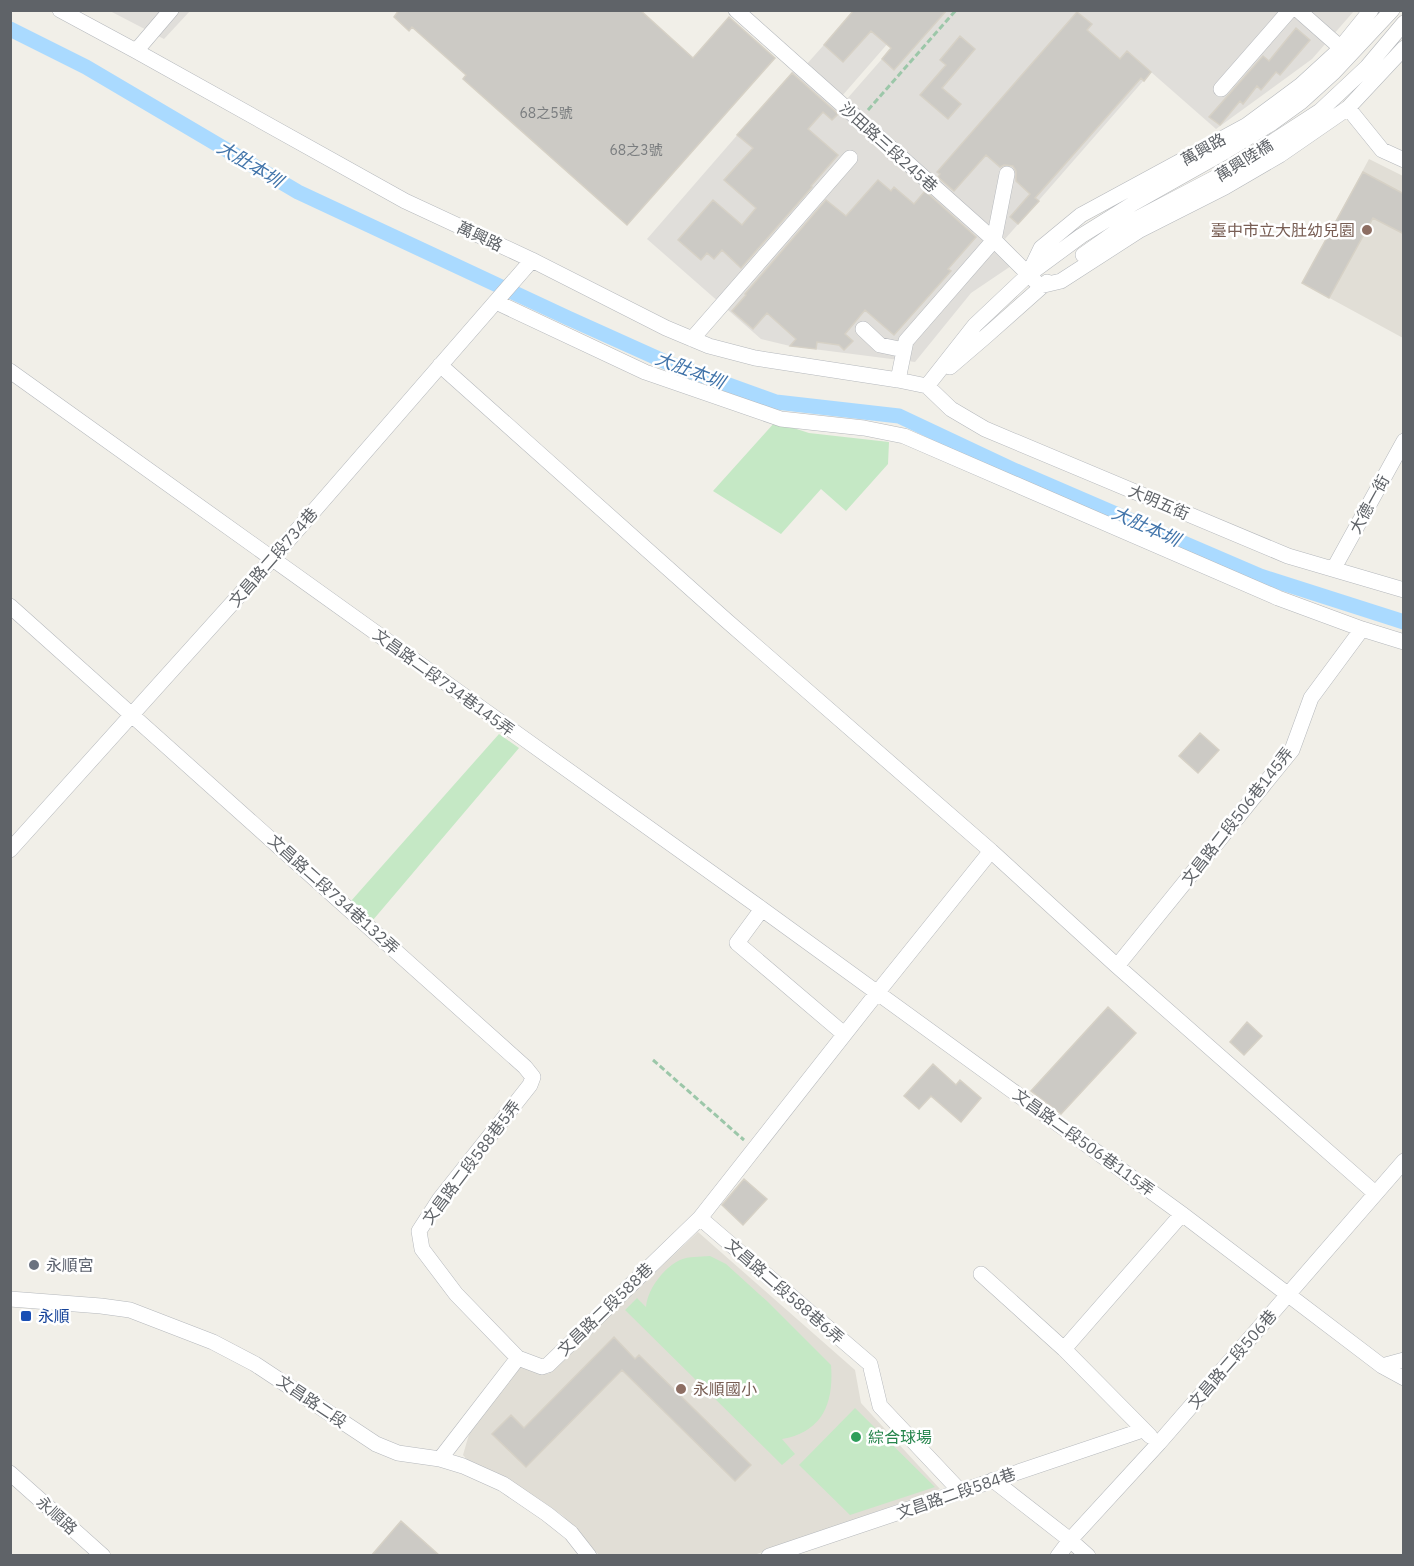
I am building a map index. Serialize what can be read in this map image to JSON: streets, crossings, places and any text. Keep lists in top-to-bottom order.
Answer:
{
  "streets": {
    "street": [
      "沙田路三段245巷",
      "萬興路",
      "萬興陸橋",
      "大明五街",
      "大德一街",
      "文昌路二段734巷",
      "文昌路二段734巷145弄",
      "文昌路二段506巷145弄",
      "文昌路二段734巷132弄",
      "文昌路二段506巷115弄",
      "文昌路二段588巷5弄",
      "文昌路二段588巷6弄",
      "文昌路二段588巷",
      "文昌路二段506巷",
      "文昌路二段",
      "文昌路二段584巷",
      "永順路"
    ]
  },
  "crossings": [
    ["沙田路三段245巷", "萬興路"],
    ["沙田路三段245巷", "萬興陸橋"],
    ["萬興路", "萬興陸橋"],
    ["萬興路", "大明五街"],
    ["萬興路", "文昌路二段734巷"],
    ["大明五街", "大德一街"],
    ["文昌路二段734巷", "文昌路二段734巷145弄"],
    ["文昌路二段734巷", "文昌路二段734巷132弄"],
    ["文昌路二段734巷145弄", "文昌路二段506巷115弄"],
    ["文昌路二段734巷132弄", "文昌路二段588巷5弄"],
    ["文昌路二段506巷115弄", "文昌路二段506巷"],
    ["文昌路二段588巷5弄", "文昌路二段588巷"],
    ["文昌路二段588巷6弄", "文昌路二段588巷"],
    ["文昌路二段588巷6弄", "文昌路二段584巷"]
  ],
  "water": ["大肚本圳"],
  "places": {
    "other": [
      "臺中市立大肚幼兒園",
      "永順宮",
      "永順國小",
      "綜合球場"
    ],
    "transit": ["永順"]
  },
  "house_numbers": ["68之5號", "68之3號"]
}
